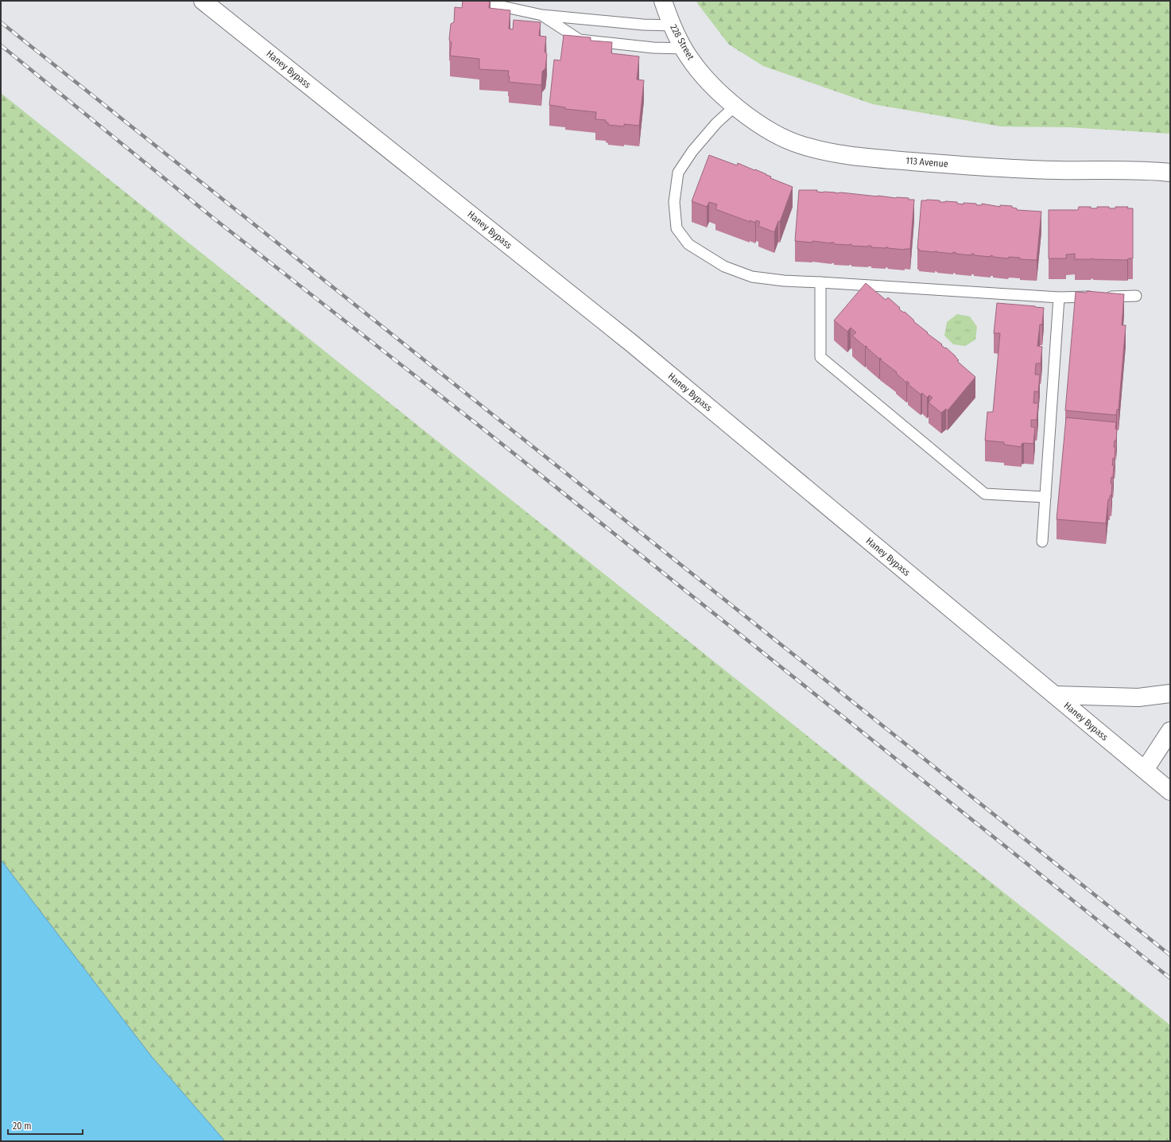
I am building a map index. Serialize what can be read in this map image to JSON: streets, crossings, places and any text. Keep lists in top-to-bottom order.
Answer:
{
  "streets": {
    "main road": ["228 Street", "Haney Bypass", "113 Avenue"]
  },
  "crossings": [
    ["228 Street", "113 Avenue"]
  ],
  "scale_bar": "20 m"
}
